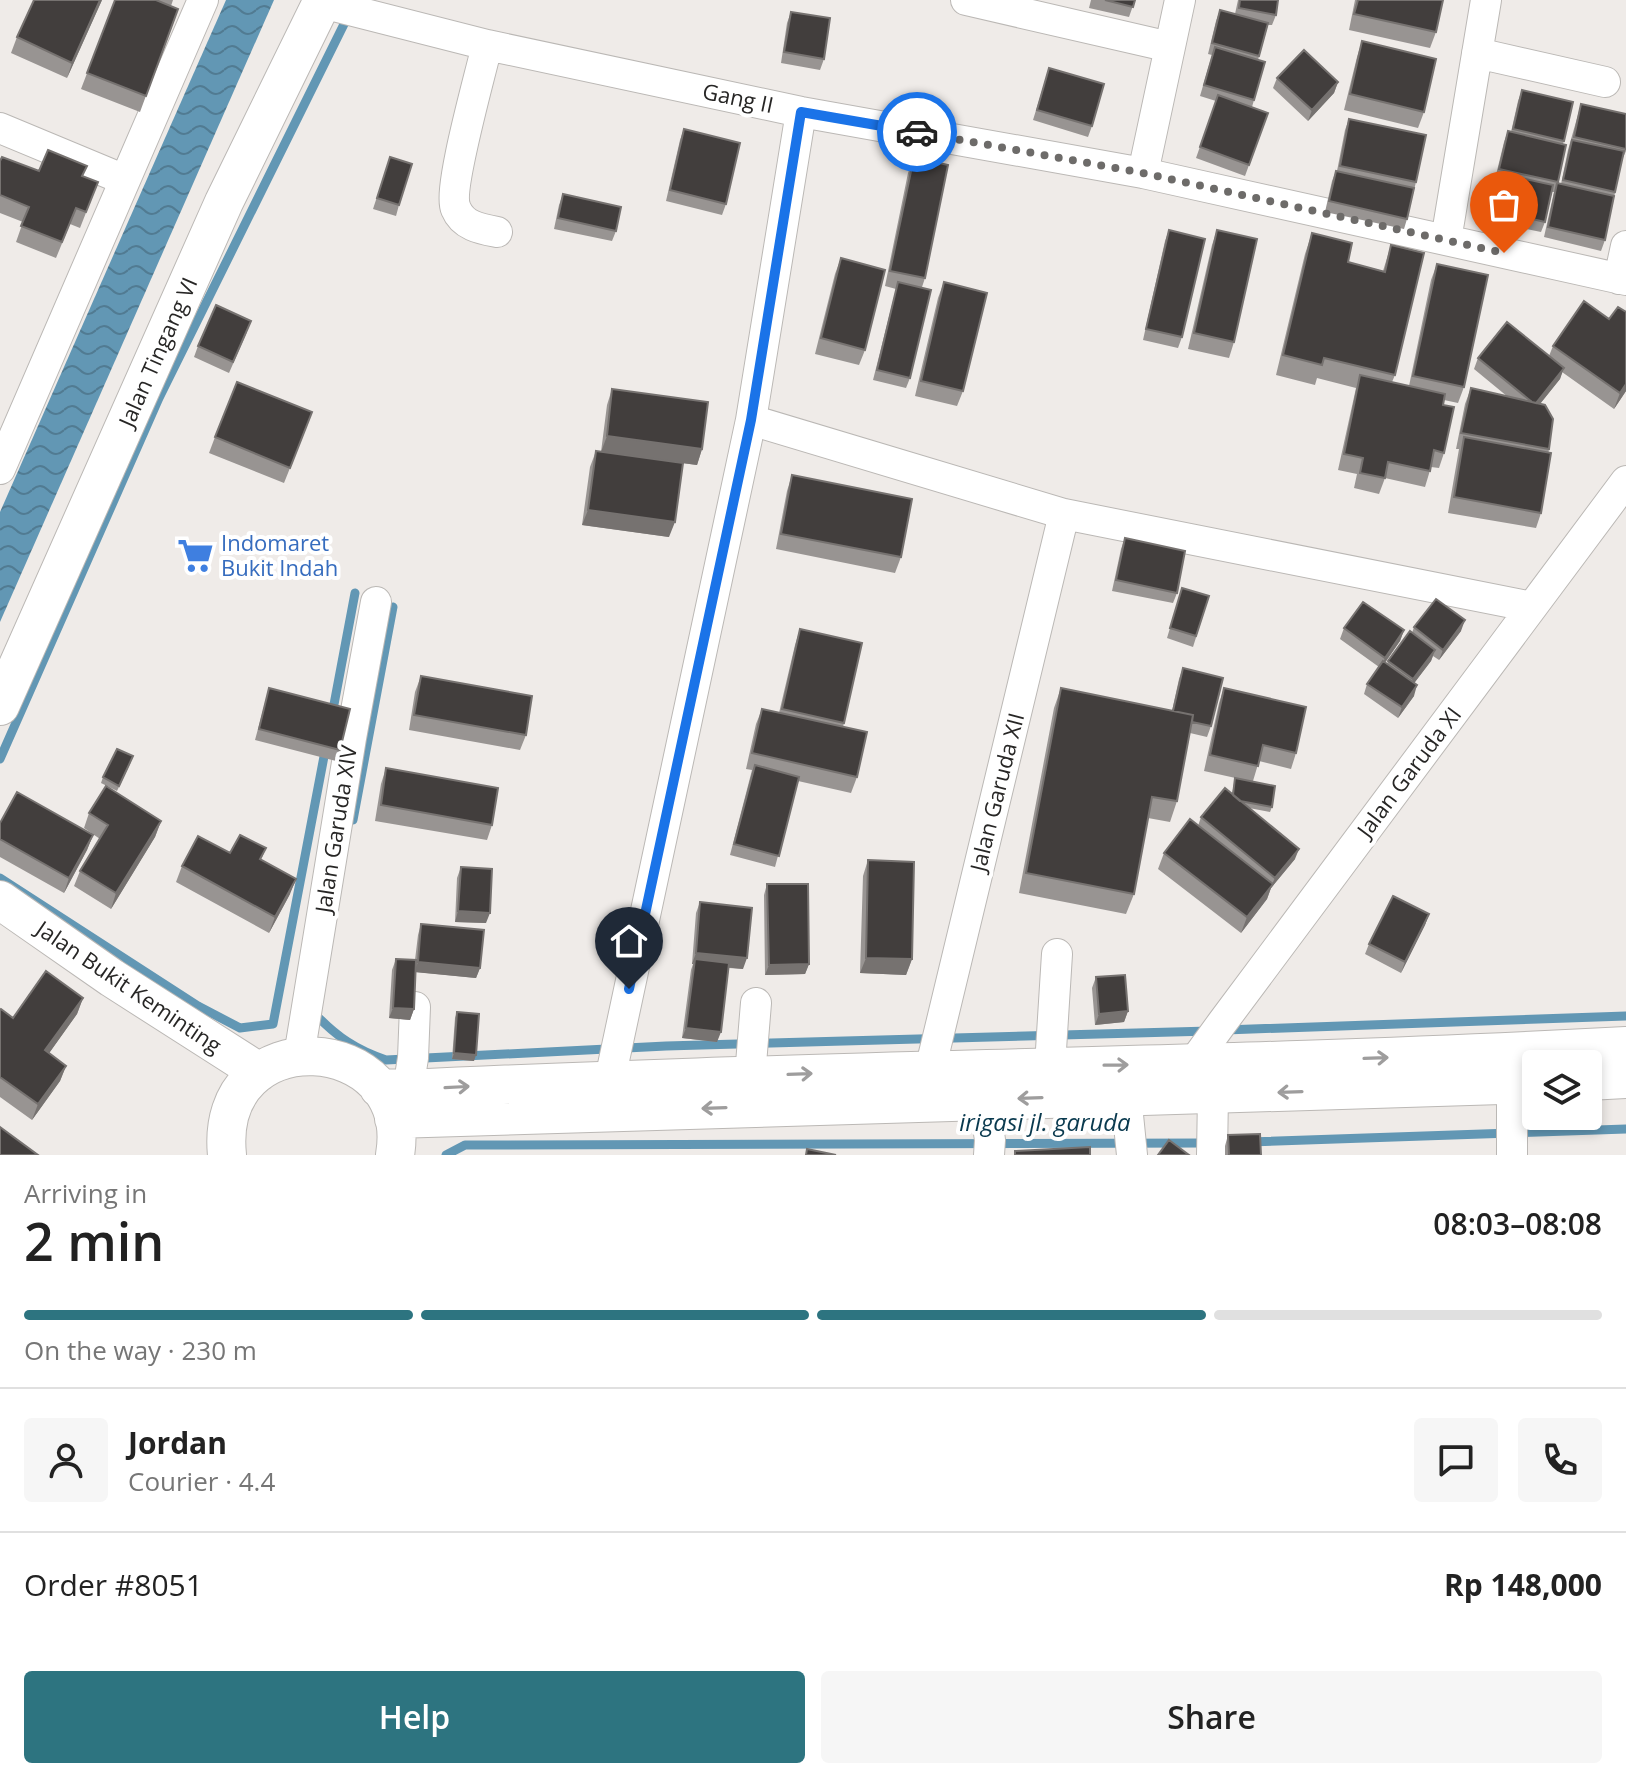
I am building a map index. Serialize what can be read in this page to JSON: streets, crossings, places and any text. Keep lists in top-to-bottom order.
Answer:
{
  "streets": {
    "main road": ["Jalan Tingang VI", "Jalan Bukit Keminting"],
    "street": [
      "Gang II",
      "Jalan Garuda XI",
      "Jalan Garuda XII",
      "Jalan Garuda XIV"
    ]
  },
  "crossings": [
    ["Gang II", "Jalan Tingang VI"]
  ],
  "water": ["irigasi jl. garuda"],
  "places": {
    "supermarket": ["Indomaret Bukit Indah"]
  },
  "page": {
    "heading": ["2 min", "Arriving in", "08:03–08:08"],
    "panel": [
      "Jordan",
      "Courier · 4.4",
      "Order #8051",
      "Rp 148,000"
    ],
    "bar": "On the way · 230 m",
    "buttons": ["Help", "Share"]
  }
}
